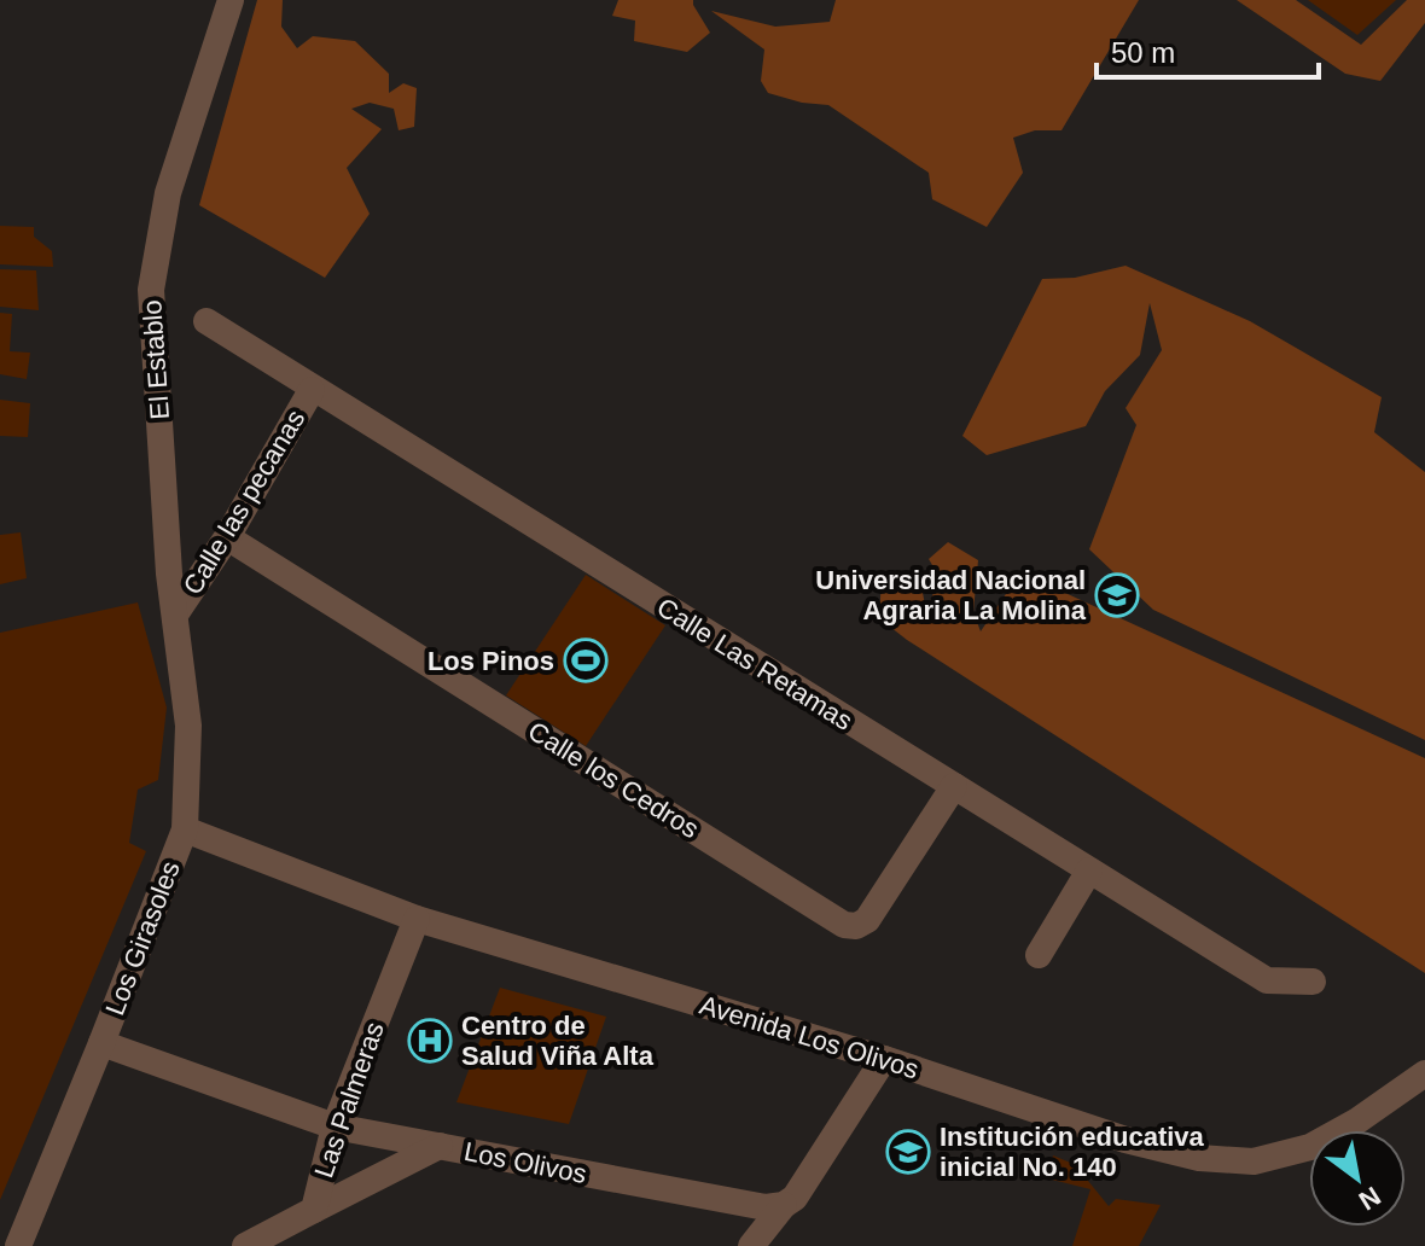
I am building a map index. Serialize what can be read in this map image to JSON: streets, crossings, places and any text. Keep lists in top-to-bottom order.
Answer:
{
  "streets": {
    "street": [
      "El Establo",
      "Calle las pecanas",
      "Calle Las Retamas",
      "Calle los Cedros",
      "Los Girasoles",
      "Avenida Los Olivos",
      "Las Palmeras",
      "Los Olivos"
    ]
  },
  "crossings": [
    ["El Establo", "Calle las pecanas"],
    ["El Establo", "Los Girasoles"],
    ["Calle las pecanas", "Calle Las Retamas"],
    ["Calle las pecanas", "Calle los Cedros"],
    ["Calle las pecanas", "Los Girasoles"],
    ["Calle Las Retamas", "Calle los Cedros"],
    ["Los Girasoles", "Avenida Los Olivos"],
    ["Los Girasoles", "Los Olivos"],
    ["Avenida Los Olivos", "Las Palmeras"],
    ["Las Palmeras", "Los Olivos"]
  ],
  "places": {
    "school or university": ["Universidad Nacional Agraria La Molina", "Institución educativa inicial No. 140"],
    "sports": ["Los Pinos"],
    "hospital": ["Centro de Salud Viña Alta"]
  },
  "scale_bar": "50 m",
  "north": "bottom right"
}
